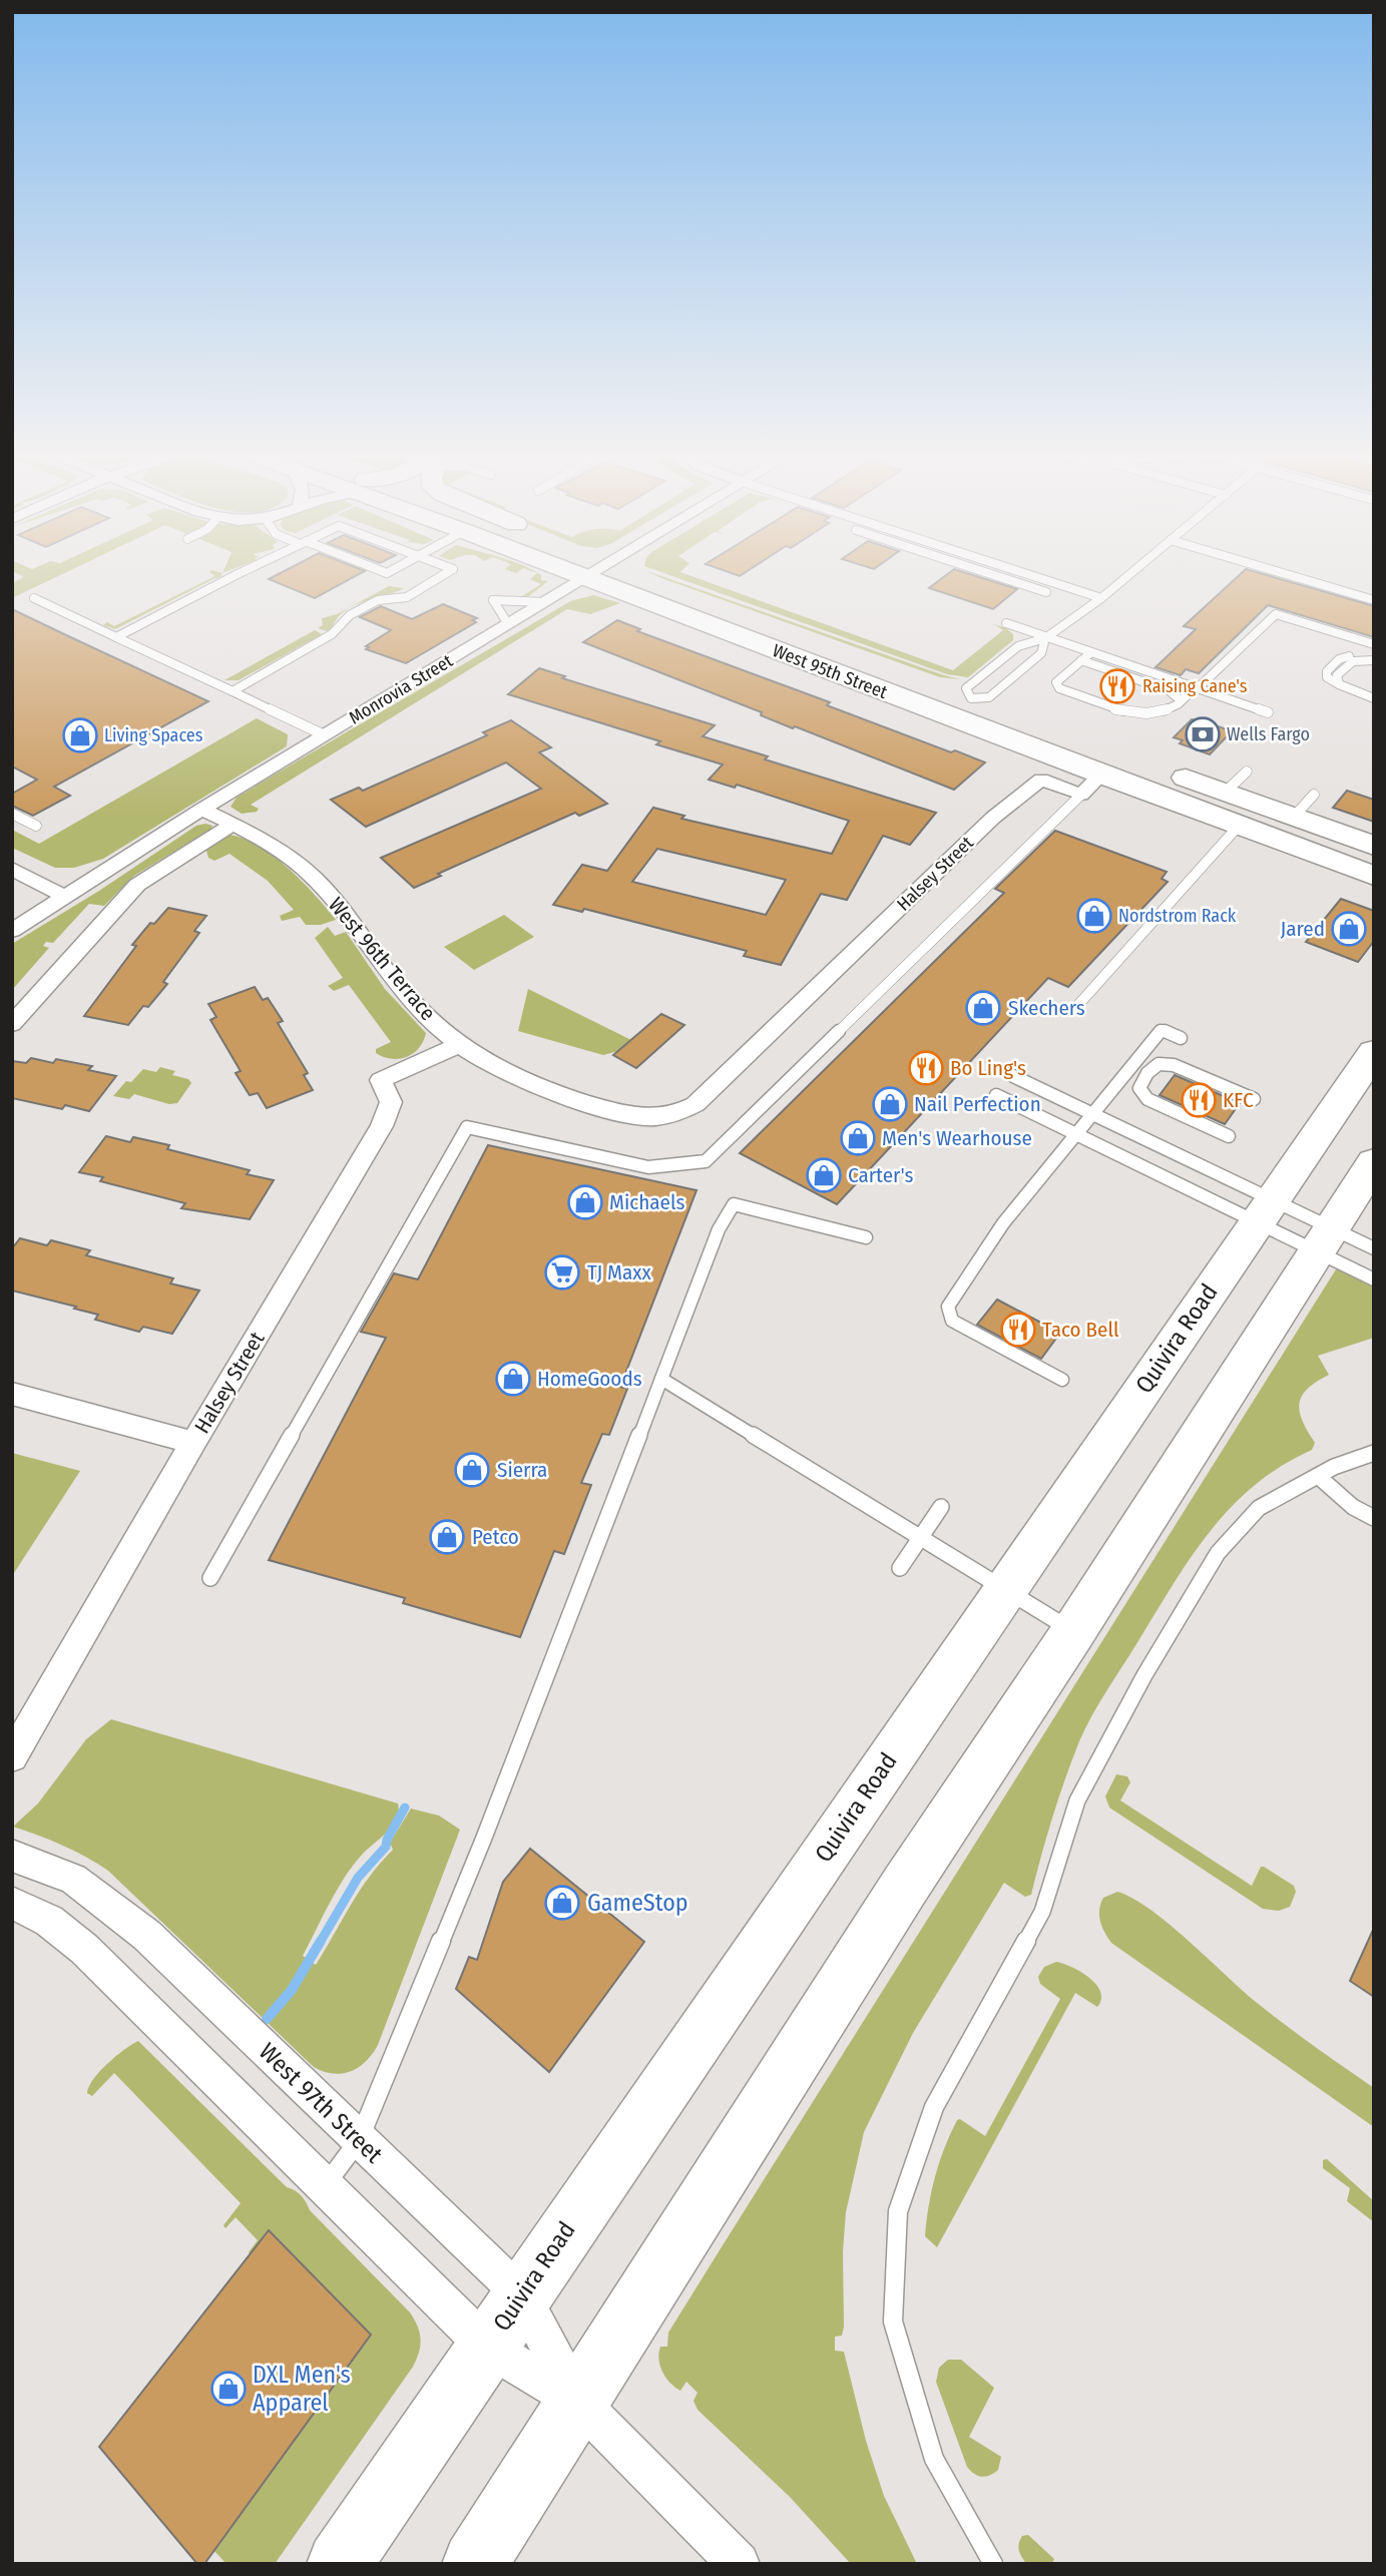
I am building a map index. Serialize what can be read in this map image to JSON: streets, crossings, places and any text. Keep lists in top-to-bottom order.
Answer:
{
  "streets": {
    "main road": ["West 95th Street", "Quivira Road"],
    "street": [
      "Monrovia Street",
      "Halsey Street",
      "West 96th Terrace",
      "West 97th Street"
    ]
  },
  "crossings": [
    ["West 95th Street", "Halsey Street"],
    ["Monrovia Street", "West 96th Terrace"],
    ["Halsey Street", "West 96th Terrace"],
    ["Quivira Road", "West 97th Street"]
  ],
  "places": {
    "restaurant": [
      "Raising Cane's",
      "Bo Ling's",
      "KFC",
      "Taco Bell"
    ],
    "bank": ["Wells Fargo"],
    "shop": [
      "Living Spaces",
      "Nordstrom Rack",
      "Jared",
      "Skechers",
      "Nail Perfection",
      "Men's Wearhouse",
      "Carter's",
      "Michaels",
      "HomeGoods",
      "Sierra",
      "Petco",
      "GameStop",
      "DXL Men's Apparel"
    ],
    "supermarket": ["TJ Maxx"]
  }
}
